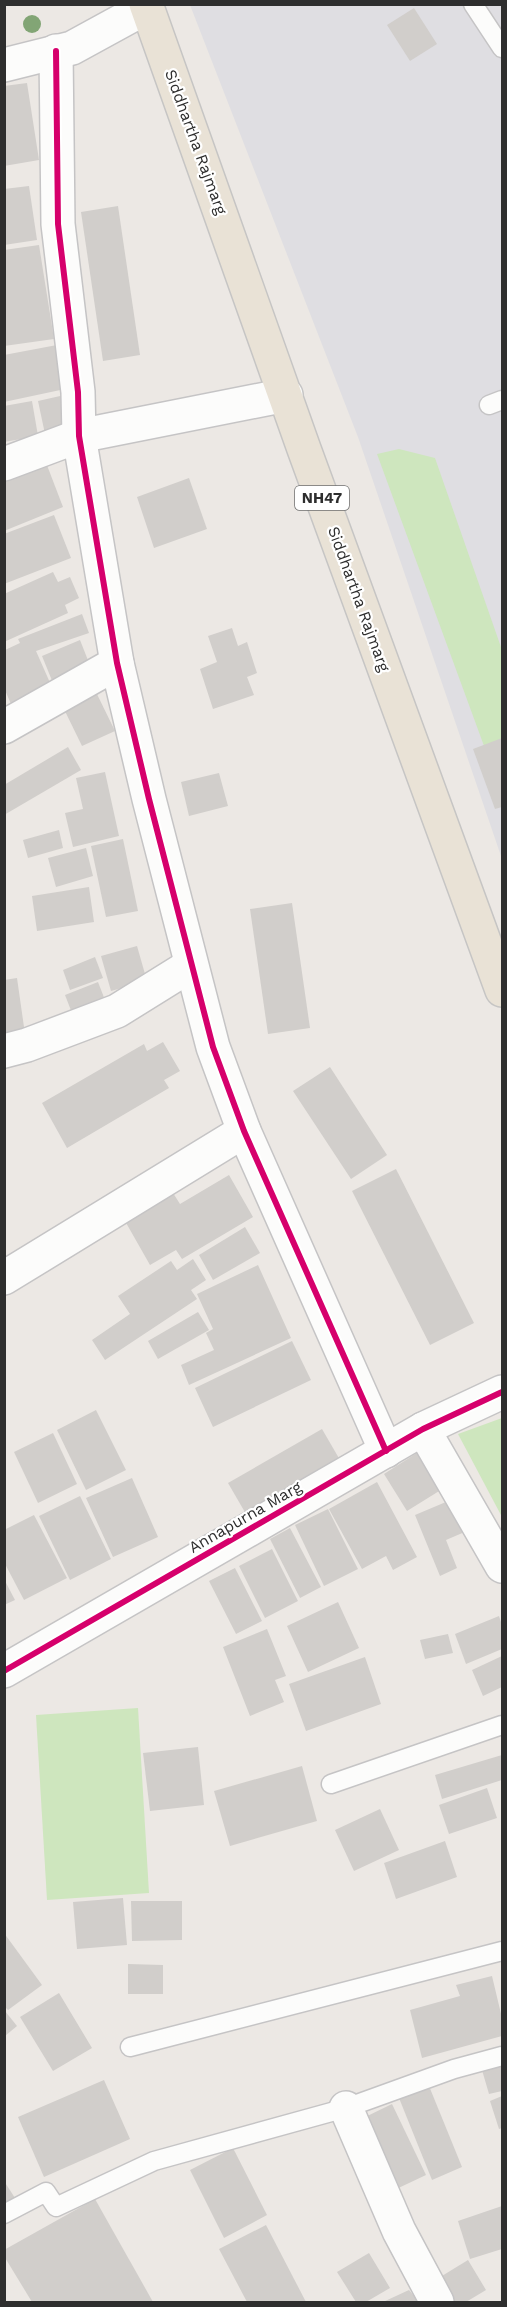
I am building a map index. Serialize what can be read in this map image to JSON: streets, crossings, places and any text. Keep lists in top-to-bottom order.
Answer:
{
  "streets": {
    "highway": ["Siddhartha Rajmarg", "NH47"],
    "street": ["Annapurna Marg"]
  }
}
